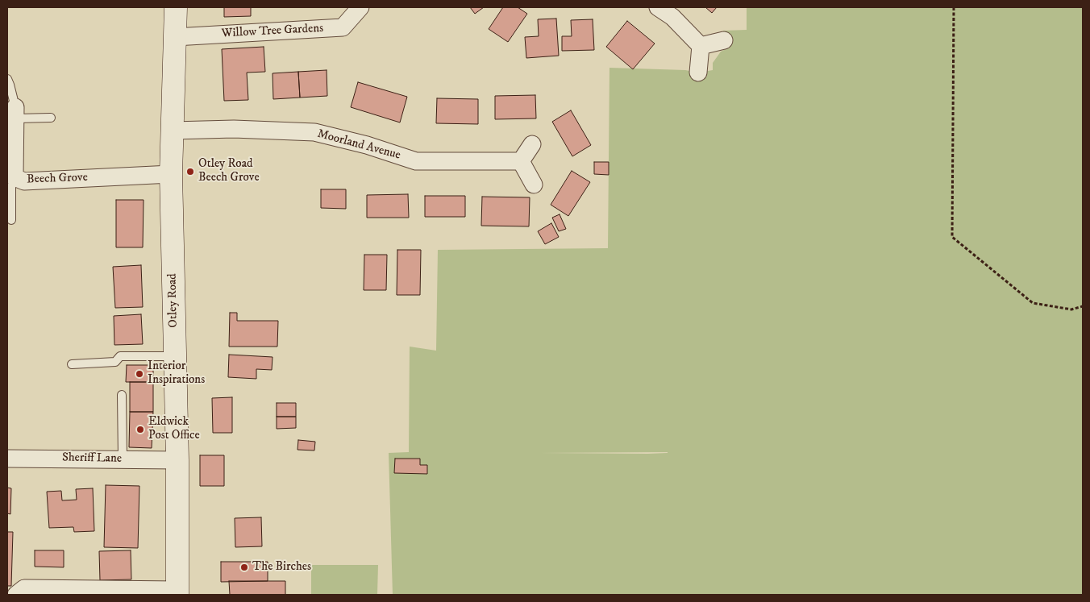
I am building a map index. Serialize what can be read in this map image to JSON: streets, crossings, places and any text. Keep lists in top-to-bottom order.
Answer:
{
  "streets": {
    "street": [
      "Willow Tree Gardens",
      "Moorland Avenue",
      "Beech Grove",
      "Otley Road",
      "Sheriff Lane"
    ]
  },
  "crossings": [
    ["Willow Tree Gardens", "Otley Road"],
    ["Moorland Avenue", "Otley Road"],
    ["Beech Grove", "Otley Road"],
    ["Otley Road", "Sheriff Lane"]
  ],
  "places": [
    "Otley Road Beech Grove",
    "Interior Inspirations",
    "Eldwick Post Office",
    "The Birches"
  ]
}
